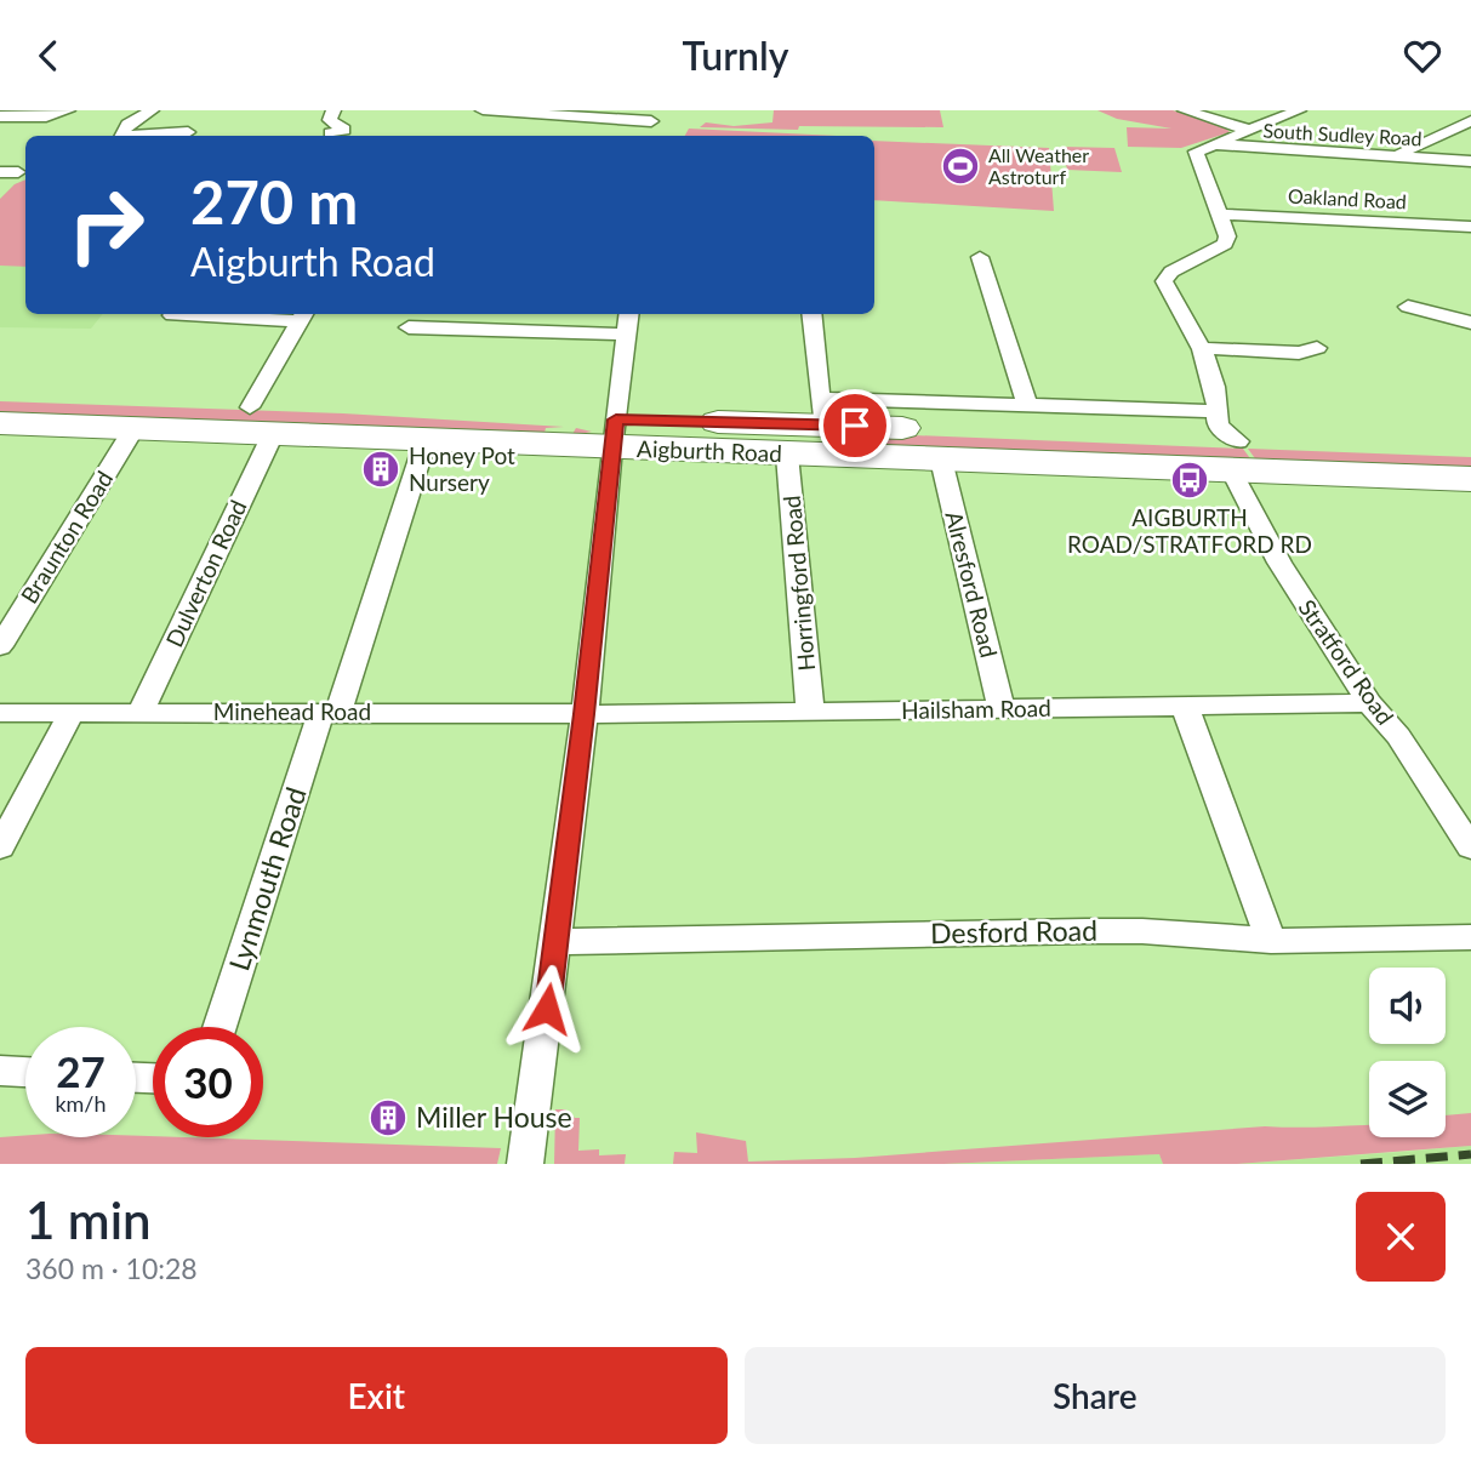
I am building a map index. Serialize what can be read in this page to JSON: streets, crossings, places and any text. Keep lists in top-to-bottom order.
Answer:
{
  "streets": {
    "highway": ["Aigburth Road"],
    "street": [
      "South Sudley Road",
      "Oakland Road",
      "Braunton Road",
      "Dulverton Road",
      "Horringford Road",
      "Alresford Road",
      "Stratford Road",
      "Hailsham Road",
      "Minehead Road",
      "Lynmouth Road",
      "Desford Road"
    ]
  },
  "crossings": [
    ["Oakland Road", "Stratford Road"],
    ["Aigburth Road", "Braunton Road"],
    ["Aigburth Road", "Dulverton Road"],
    ["Aigburth Road", "Horringford Road"],
    ["Aigburth Road", "Alresford Road"],
    ["Aigburth Road", "Stratford Road"],
    ["Aigburth Road", "Lynmouth Road"],
    ["Dulverton Road", "Minehead Road"],
    ["Horringford Road", "Hailsham Road"],
    ["Alresford Road", "Hailsham Road"],
    ["Stratford Road", "Hailsham Road"],
    ["Hailsham Road", "Minehead Road"],
    ["Minehead Road", "Lynmouth Road"]
  ],
  "places": {
    "sports": ["All Weather Astroturf"],
    "building": ["Honey Pot Nursery", "Miller House"],
    "bus stop": ["AIGBURTH ROAD/STRATFORD RD"]
  },
  "page": {
    "header": "Turnly",
    "turn": ["270 m", "Aigburth Road"],
    "speed": "27 km/h",
    "limit": "30",
    "heading": ["1 min", "360 m · 10:28"],
    "buttons": ["Exit", "Share"]
  }
}
